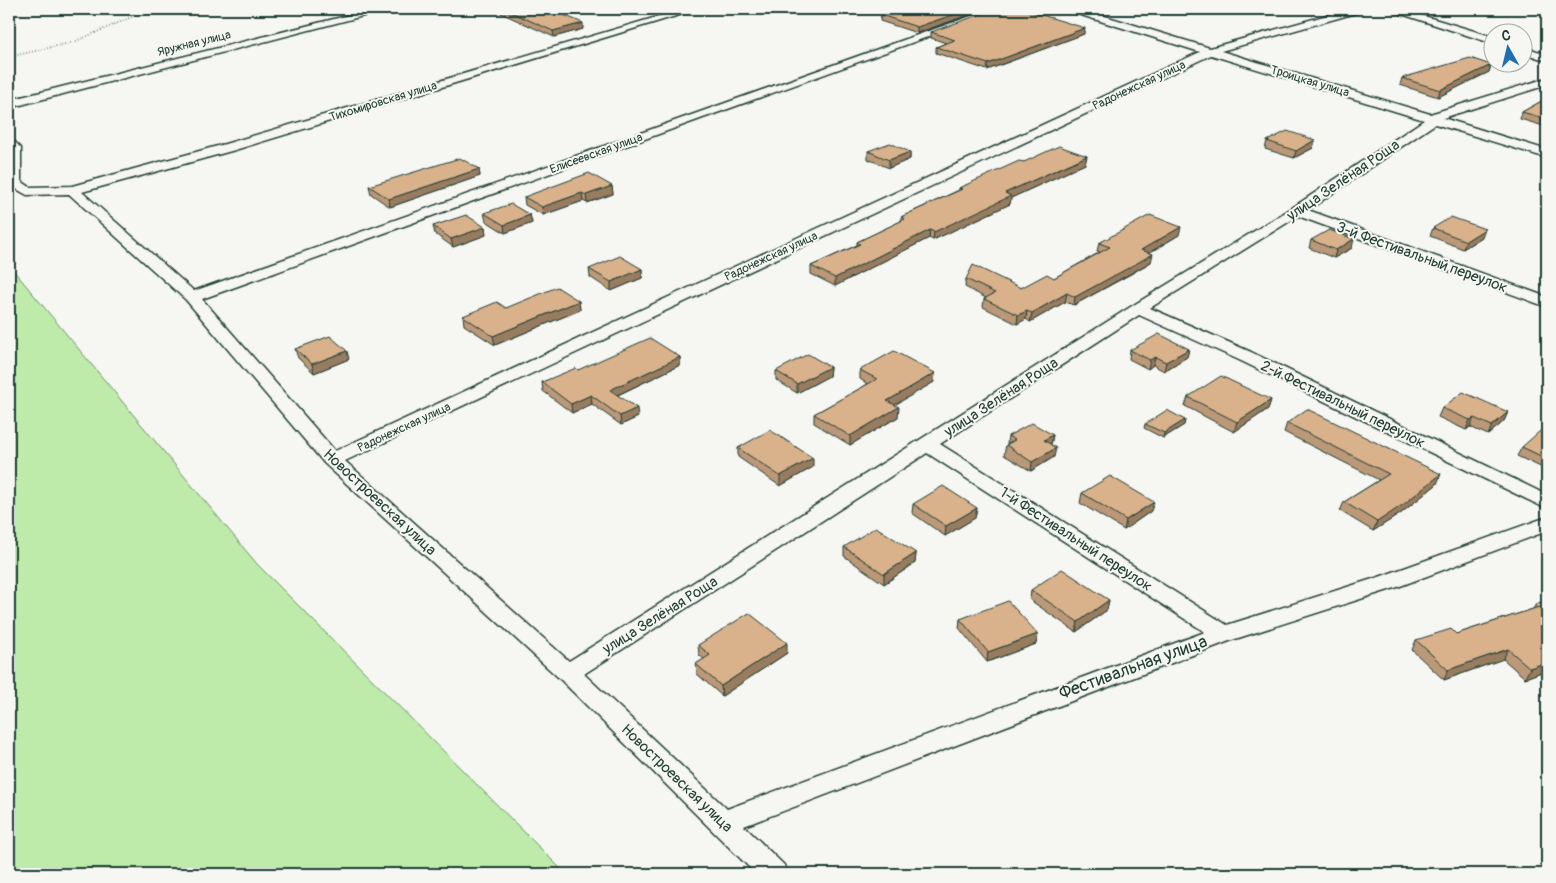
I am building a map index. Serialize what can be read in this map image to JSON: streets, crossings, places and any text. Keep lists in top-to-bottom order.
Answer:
{
  "streets": {
    "street": [
      "Яружная улица",
      "Троицкая улица",
      "Радонежская улица",
      "Тихомировская улица",
      "Елисеевская улица",
      "улица Зелёная Роща",
      "3-й Фестивальный переулок",
      "2-й Фестивальный переулок",
      "Новостроевская улица",
      "1-й Фестивальный переулок",
      "Фестивальная улица"
    ]
  },
  "crossings": [
    ["Троицкая улица", "Радонежская улица"],
    ["Троицкая улица", "улица Зелёная Роща"],
    ["Радонежская улица", "Новостроевская улица"],
    ["Тихомировская улица", "Новостроевская улица"],
    ["Елисеевская улица", "Новостроевская улица"],
    ["улица Зелёная Роща", "3-й Фестивальный переулок"],
    ["улица Зелёная Роща", "2-й Фестивальный переулок"],
    ["улица Зелёная Роща", "Новостроевская улица"],
    ["улица Зелёная Роща", "1-й Фестивальный переулок"],
    ["Новостроевская улица", "Фестивальная улица"],
    ["1-й Фестивальный переулок", "Фестивальная улица"]
  ],
  "north": "top"
}
